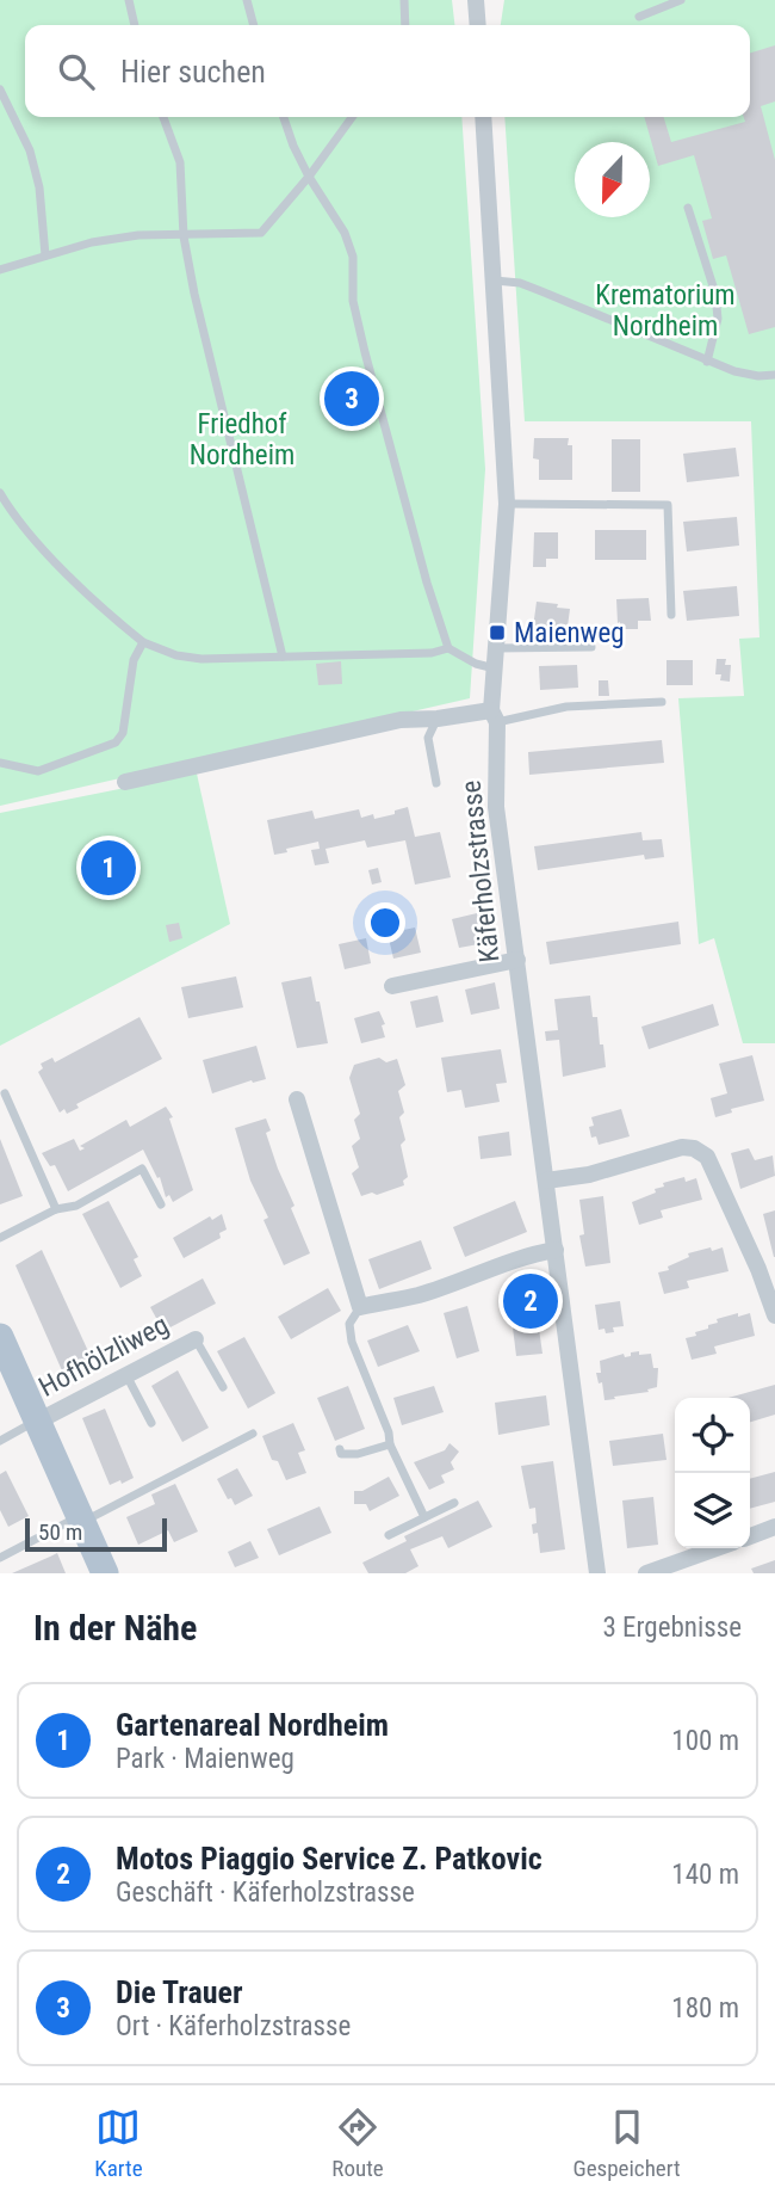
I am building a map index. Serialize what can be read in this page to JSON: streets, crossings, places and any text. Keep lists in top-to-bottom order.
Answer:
{
  "streets": {
    "street": ["Käferholzstrasse", "Hofhölzliweg"]
  },
  "parks": ["Krematorium Nordheim", "Friedhof Nordheim"],
  "places": {
    "transit": ["Maienweg"]
  },
  "scale_bar": "50 m",
  "north": "bottom",
  "page": {
    "search": "Hier suchen",
    "pins": ["3", "1", "2"],
    "scale": "50 m",
    "heading": ["In der Nähe", "3 Ergebnisse"],
    "list": [
      {
        "mark": "1",
        "name": "Gartenareal Nordheim",
        "note": "Park · Maienweg",
        "value": "100 m"
      },
      {
        "mark": "2",
        "name": "Motos Piaggio Service Z. Patkovic",
        "note": "Geschäft · Käferholzstrasse",
        "value": "140 m"
      },
      {
        "mark": "3",
        "name": "Die Trauer",
        "note": "Ort · Käferholzstrasse",
        "value": "180 m"
      }
    ],
    "nav": ["Karte", "Route", "Gespeichert"]
  }
}
